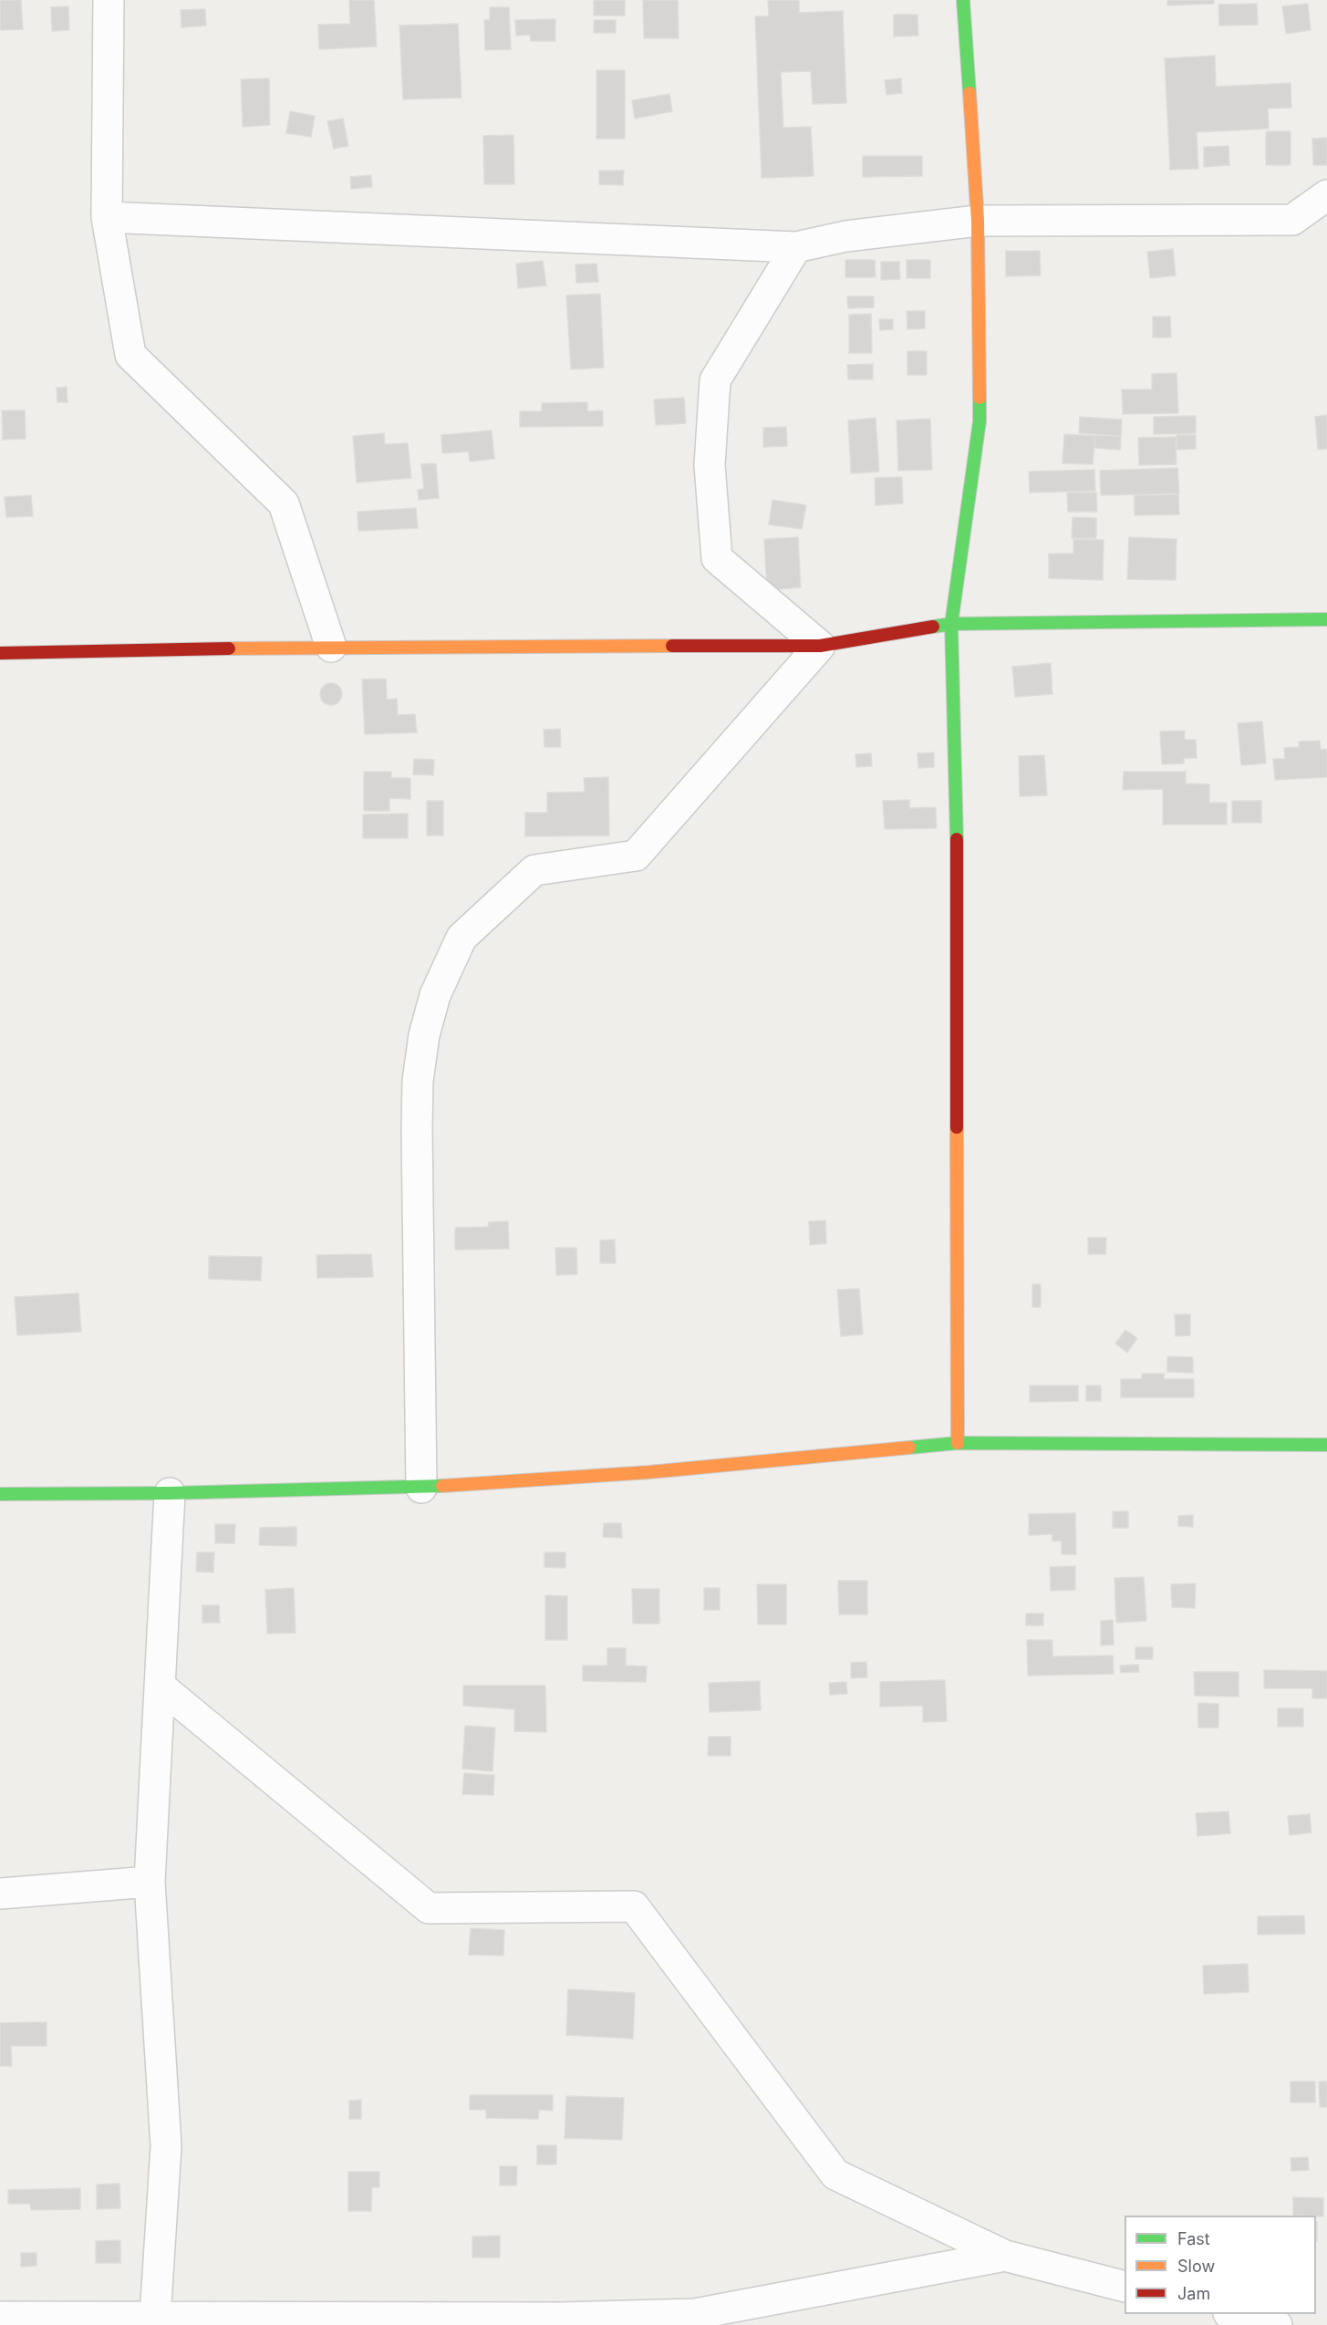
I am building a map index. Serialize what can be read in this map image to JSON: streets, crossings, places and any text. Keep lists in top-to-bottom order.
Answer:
{
  "legend": ["Fast", "Slow", "Jam"]
}
